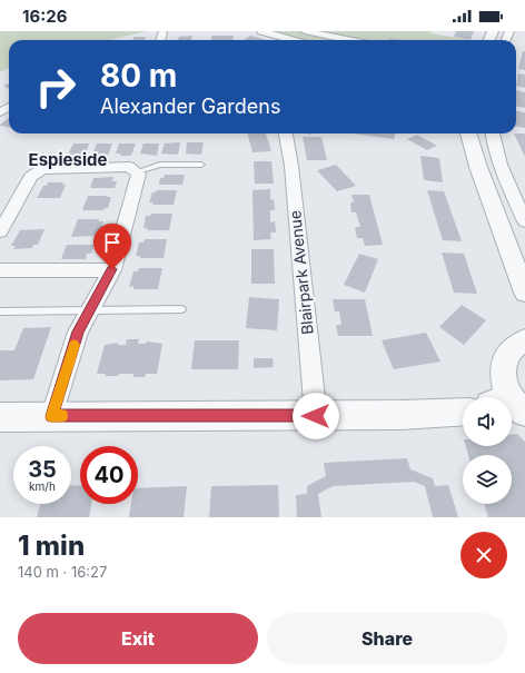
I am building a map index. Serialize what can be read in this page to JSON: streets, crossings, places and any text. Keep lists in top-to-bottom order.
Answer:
{
  "streets": {
    "street": ["Blairpark Avenue"]
  },
  "districts": ["Espieside"],
  "page": {
    "status": "16:26",
    "turn": ["80 m", "Alexander Gardens"],
    "speed": "35 km/h",
    "limit": "40",
    "heading": ["1 min", "140 m · 16:27"],
    "buttons": ["Exit", "Share"]
  }
}
